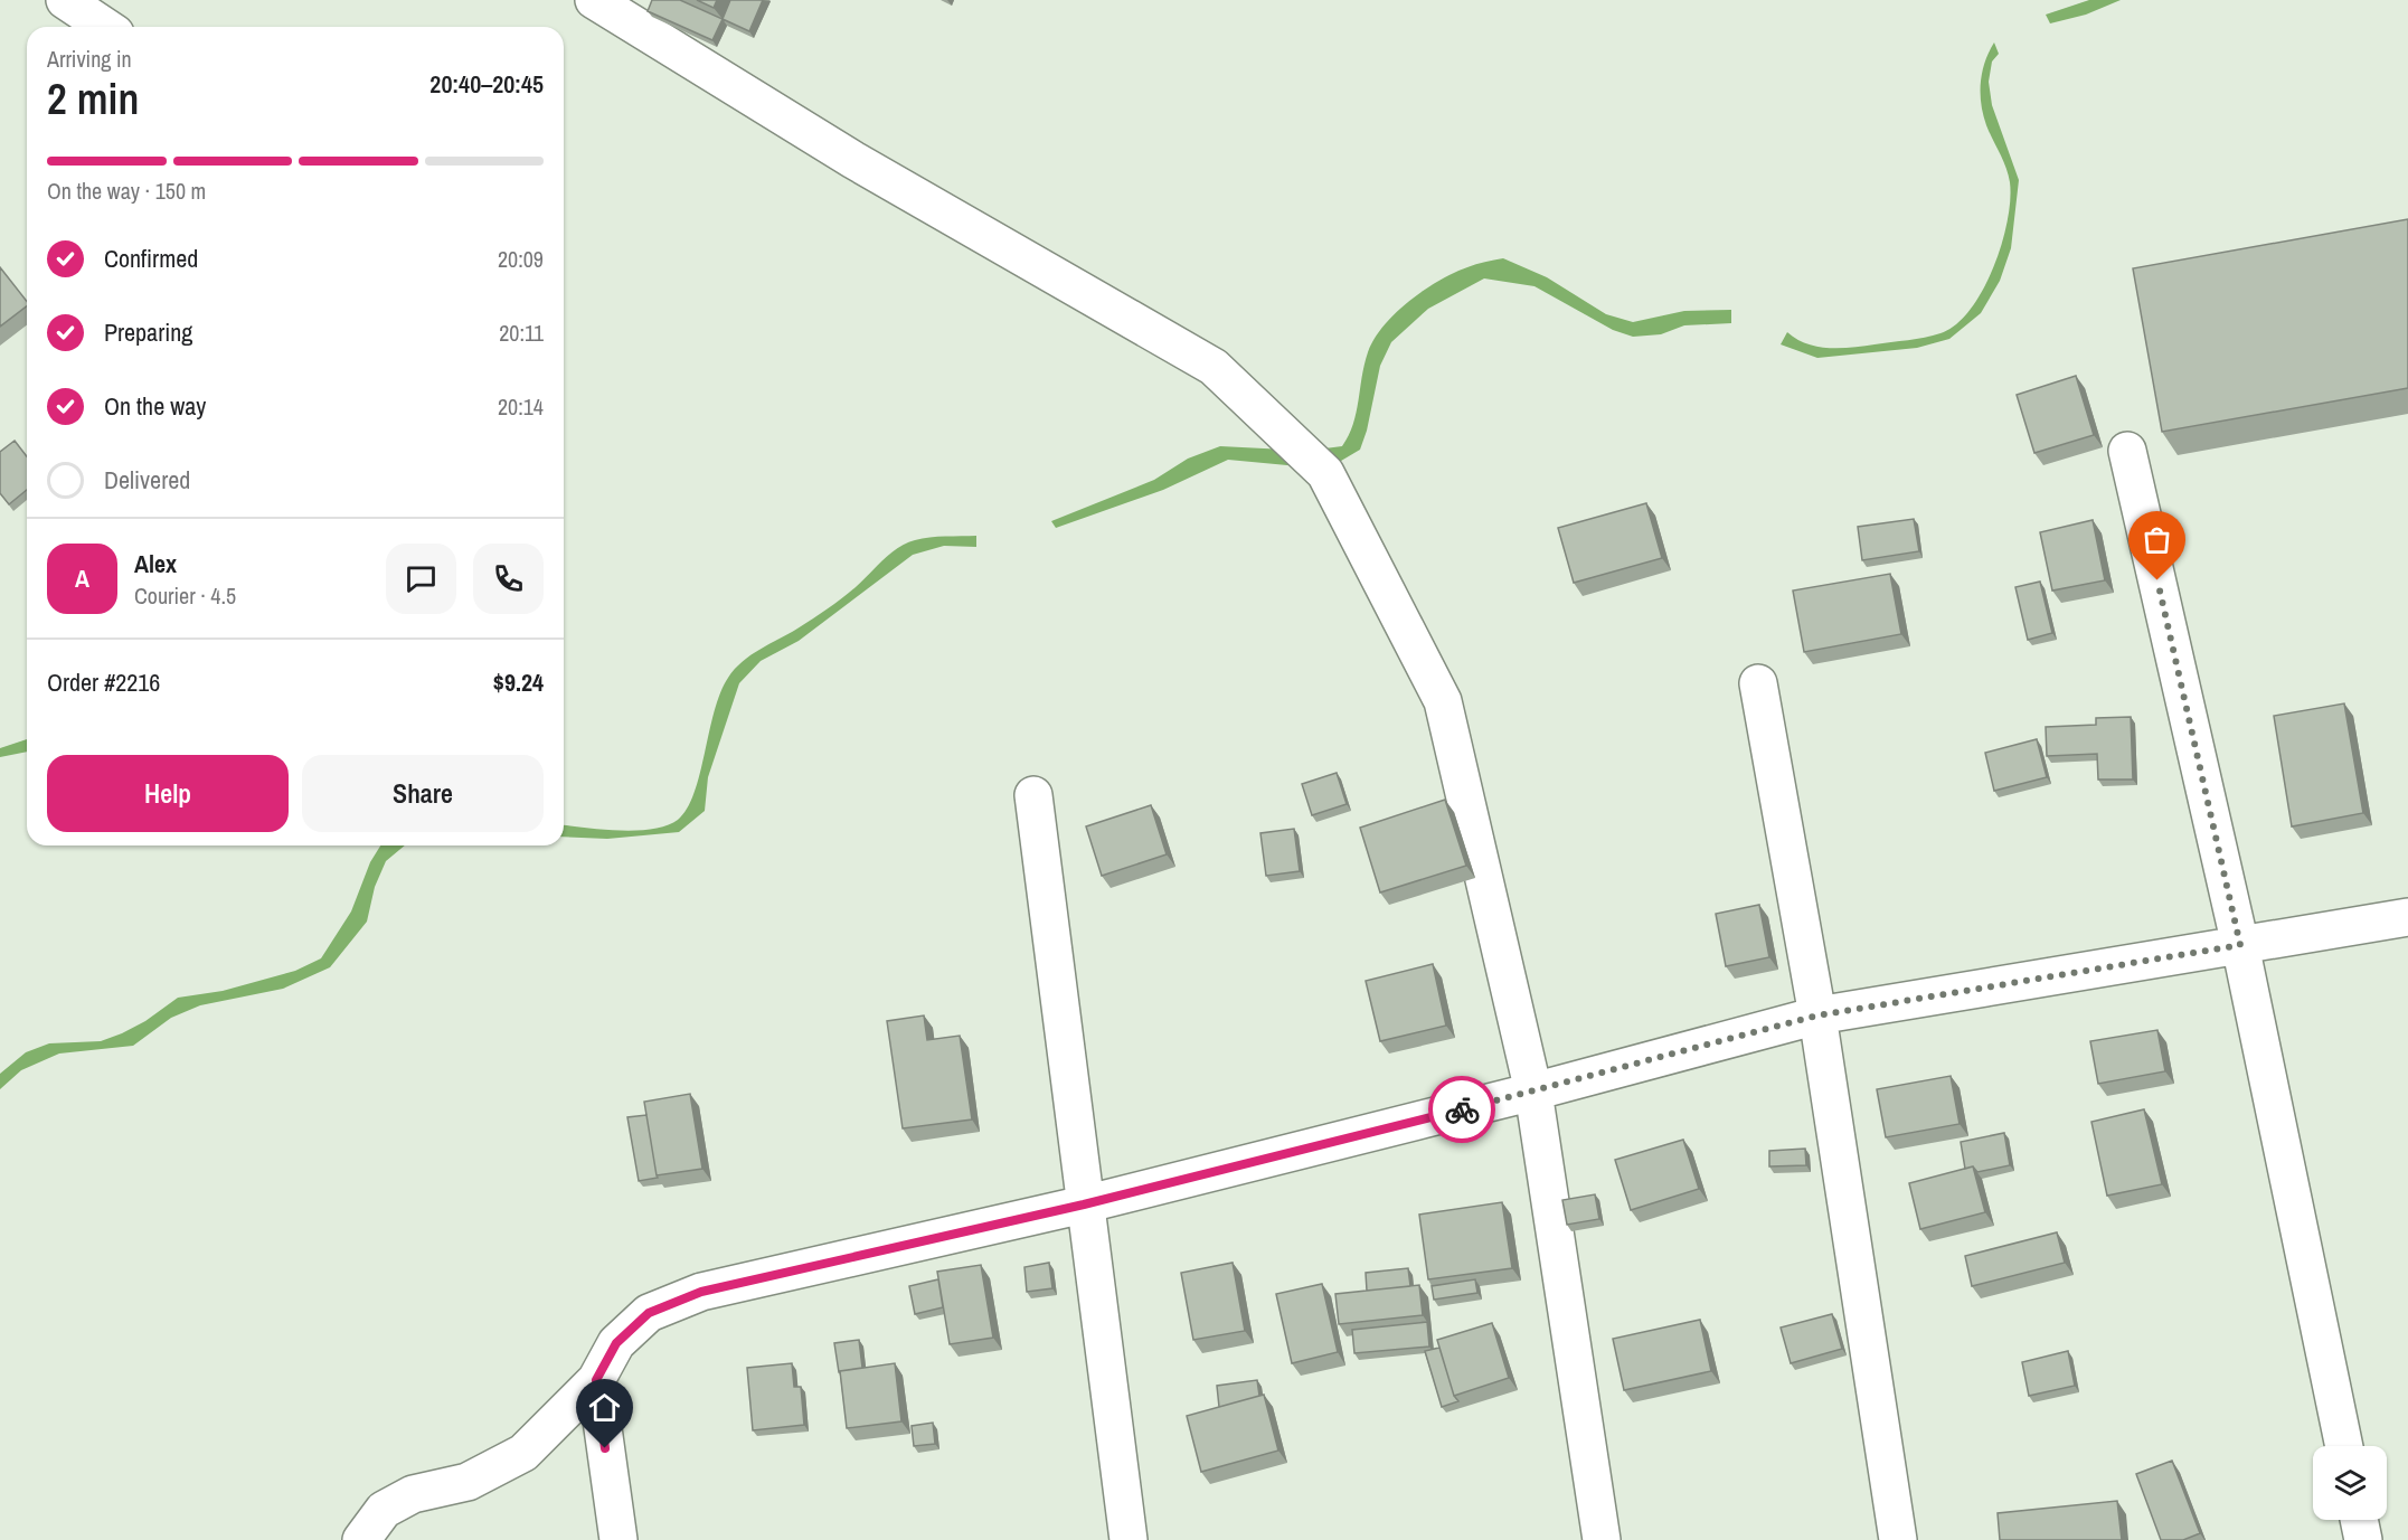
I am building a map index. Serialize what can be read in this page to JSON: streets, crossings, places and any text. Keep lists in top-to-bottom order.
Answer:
{
  "page": {
    "heading": ["2 min", "Arriving in", "20:40–20:45"],
    "panel": [
      "Alex",
      "Courier · 4.5",
      "Order #2216",
      "$9.24"
    ],
    "bar": "On the way · 150 m",
    "list": [
      ["Confirmed", "20:09"],
      ["Preparing", "20:11"],
      ["On the way", "20:14"],
      "Delivered"
    ],
    "round": "A",
    "buttons": ["Help", "Share"]
  }
}
